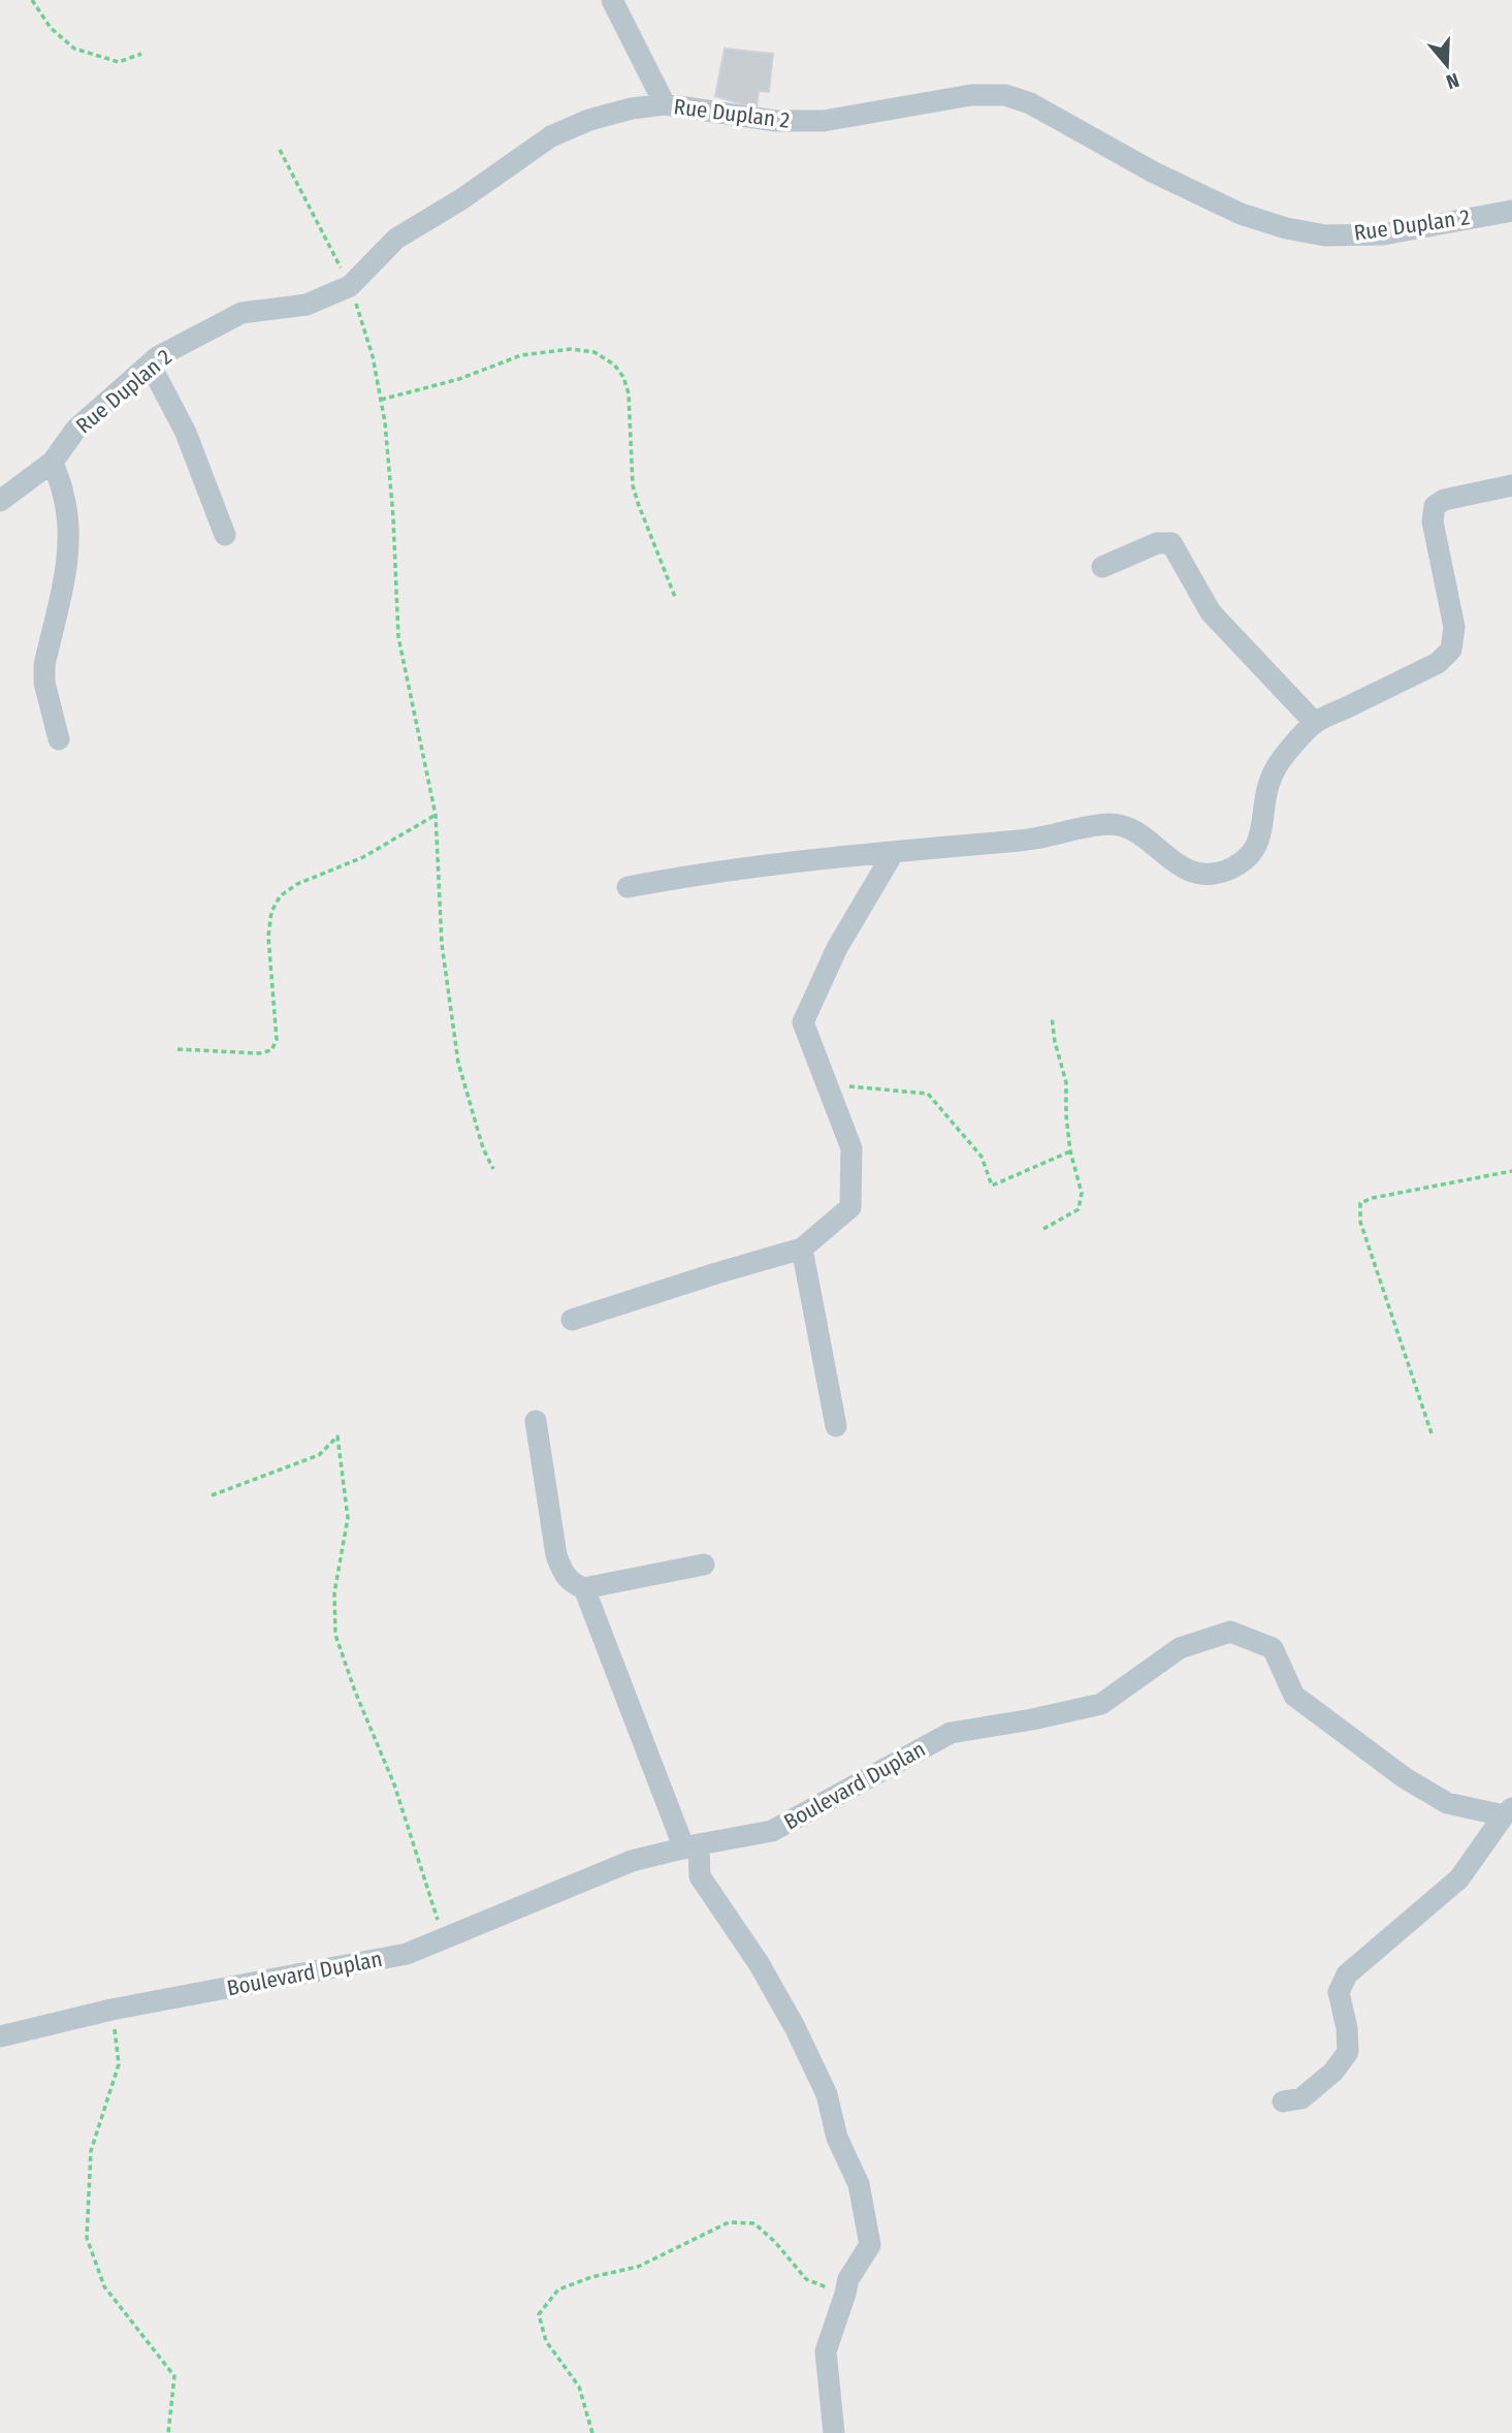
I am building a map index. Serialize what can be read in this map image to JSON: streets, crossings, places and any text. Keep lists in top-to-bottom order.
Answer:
{
  "streets": {
    "street": ["Rue Duplan 2", "Boulevard Duplan"]
  },
  "north": "bottom"
}
